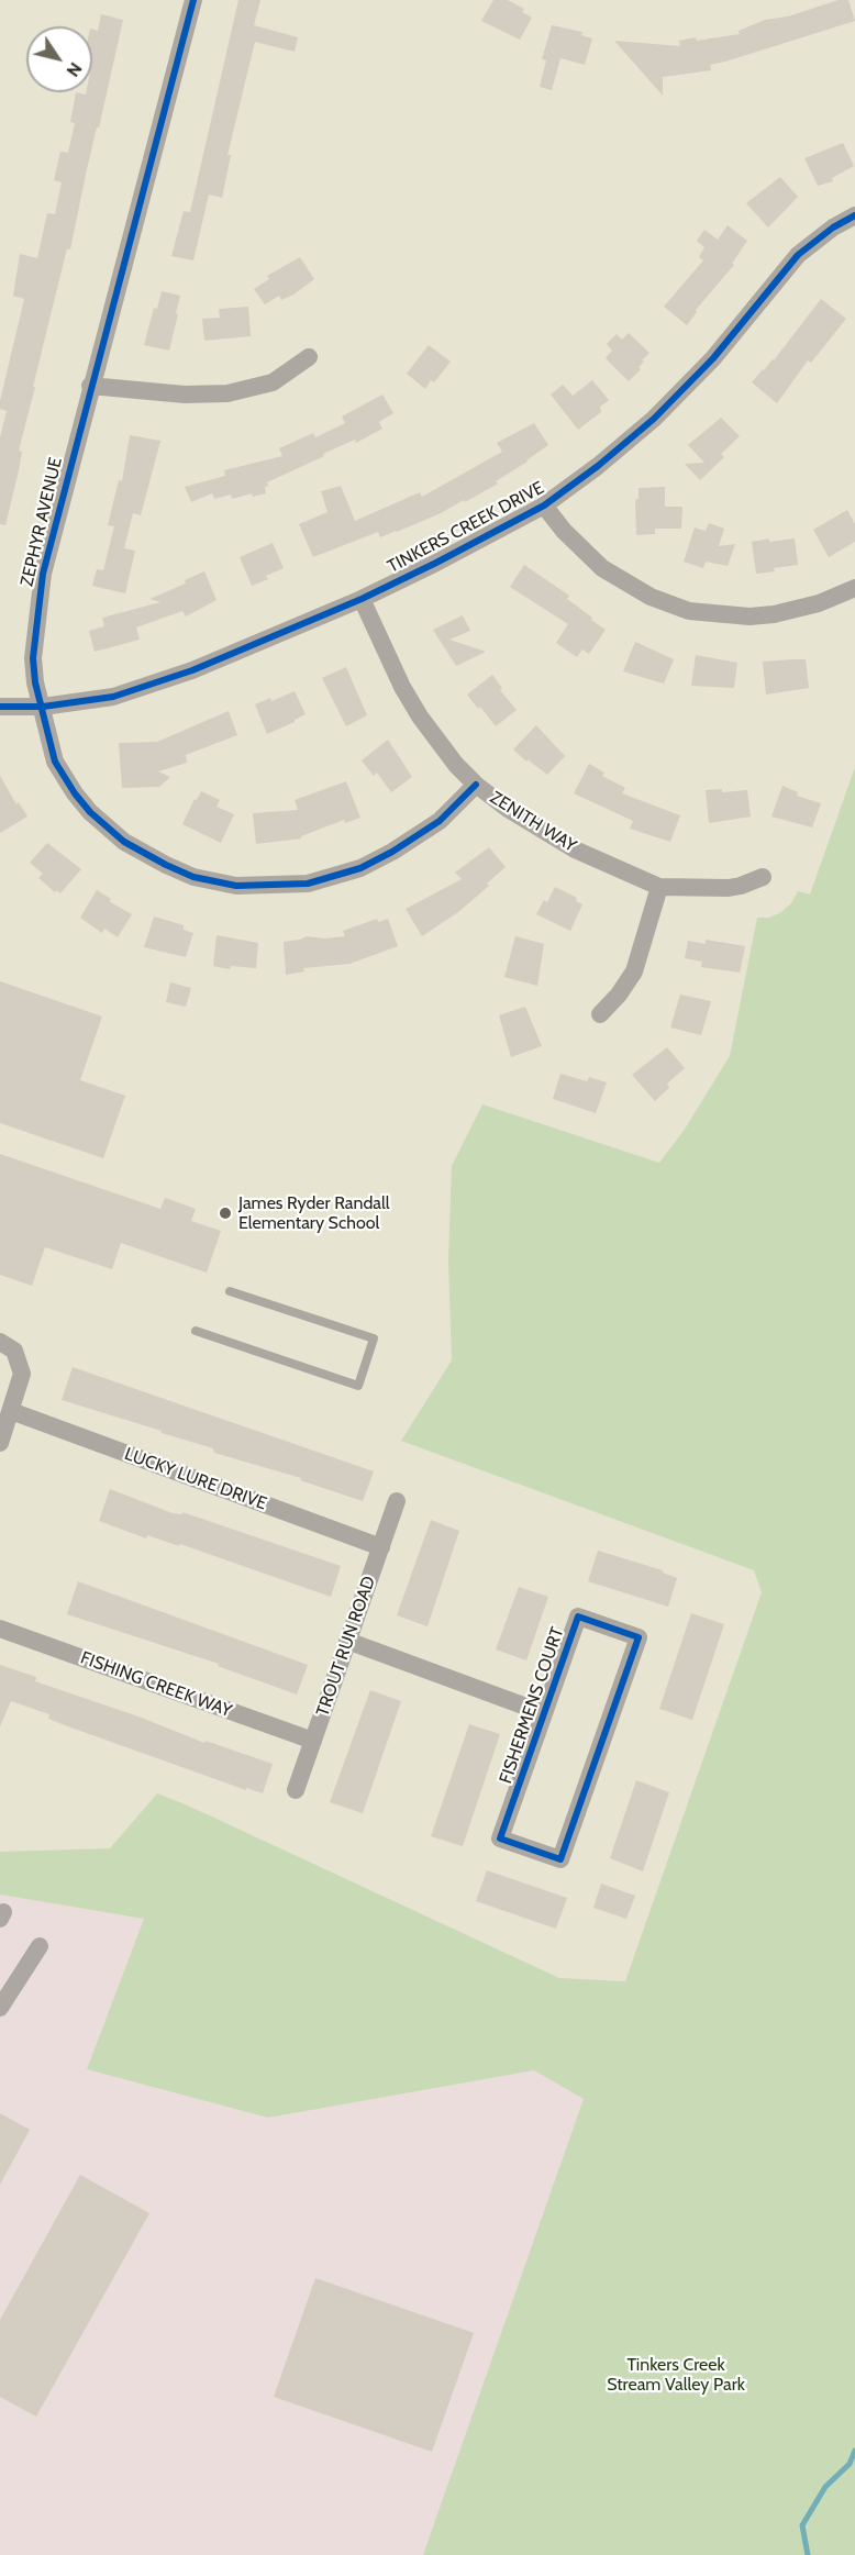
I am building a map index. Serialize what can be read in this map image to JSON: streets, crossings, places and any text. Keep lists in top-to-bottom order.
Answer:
{
  "streets": {
    "street": [
      "ZEPHYR AVENUE",
      "TINKERS CREEK DRIVE",
      "ZENITH WAY",
      "LUCKY LURE DRIVE",
      "TROUT RUN ROAD",
      "FISHING CREEK WAY",
      "FISHERMENS COURT"
    ]
  },
  "crossings": [
    ["ZEPHYR AVENUE", "TINKERS CREEK DRIVE"],
    ["ZEPHYR AVENUE", "ZENITH WAY"],
    ["TINKERS CREEK DRIVE", "ZENITH WAY"],
    ["LUCKY LURE DRIVE", "TROUT RUN ROAD"],
    ["TROUT RUN ROAD", "FISHING CREEK WAY"]
  ],
  "parks": ["Tinkers Creek Stream Valley Park"],
  "places": ["James Ryder Randall Elementary School"],
  "north": "bottom right"
}
